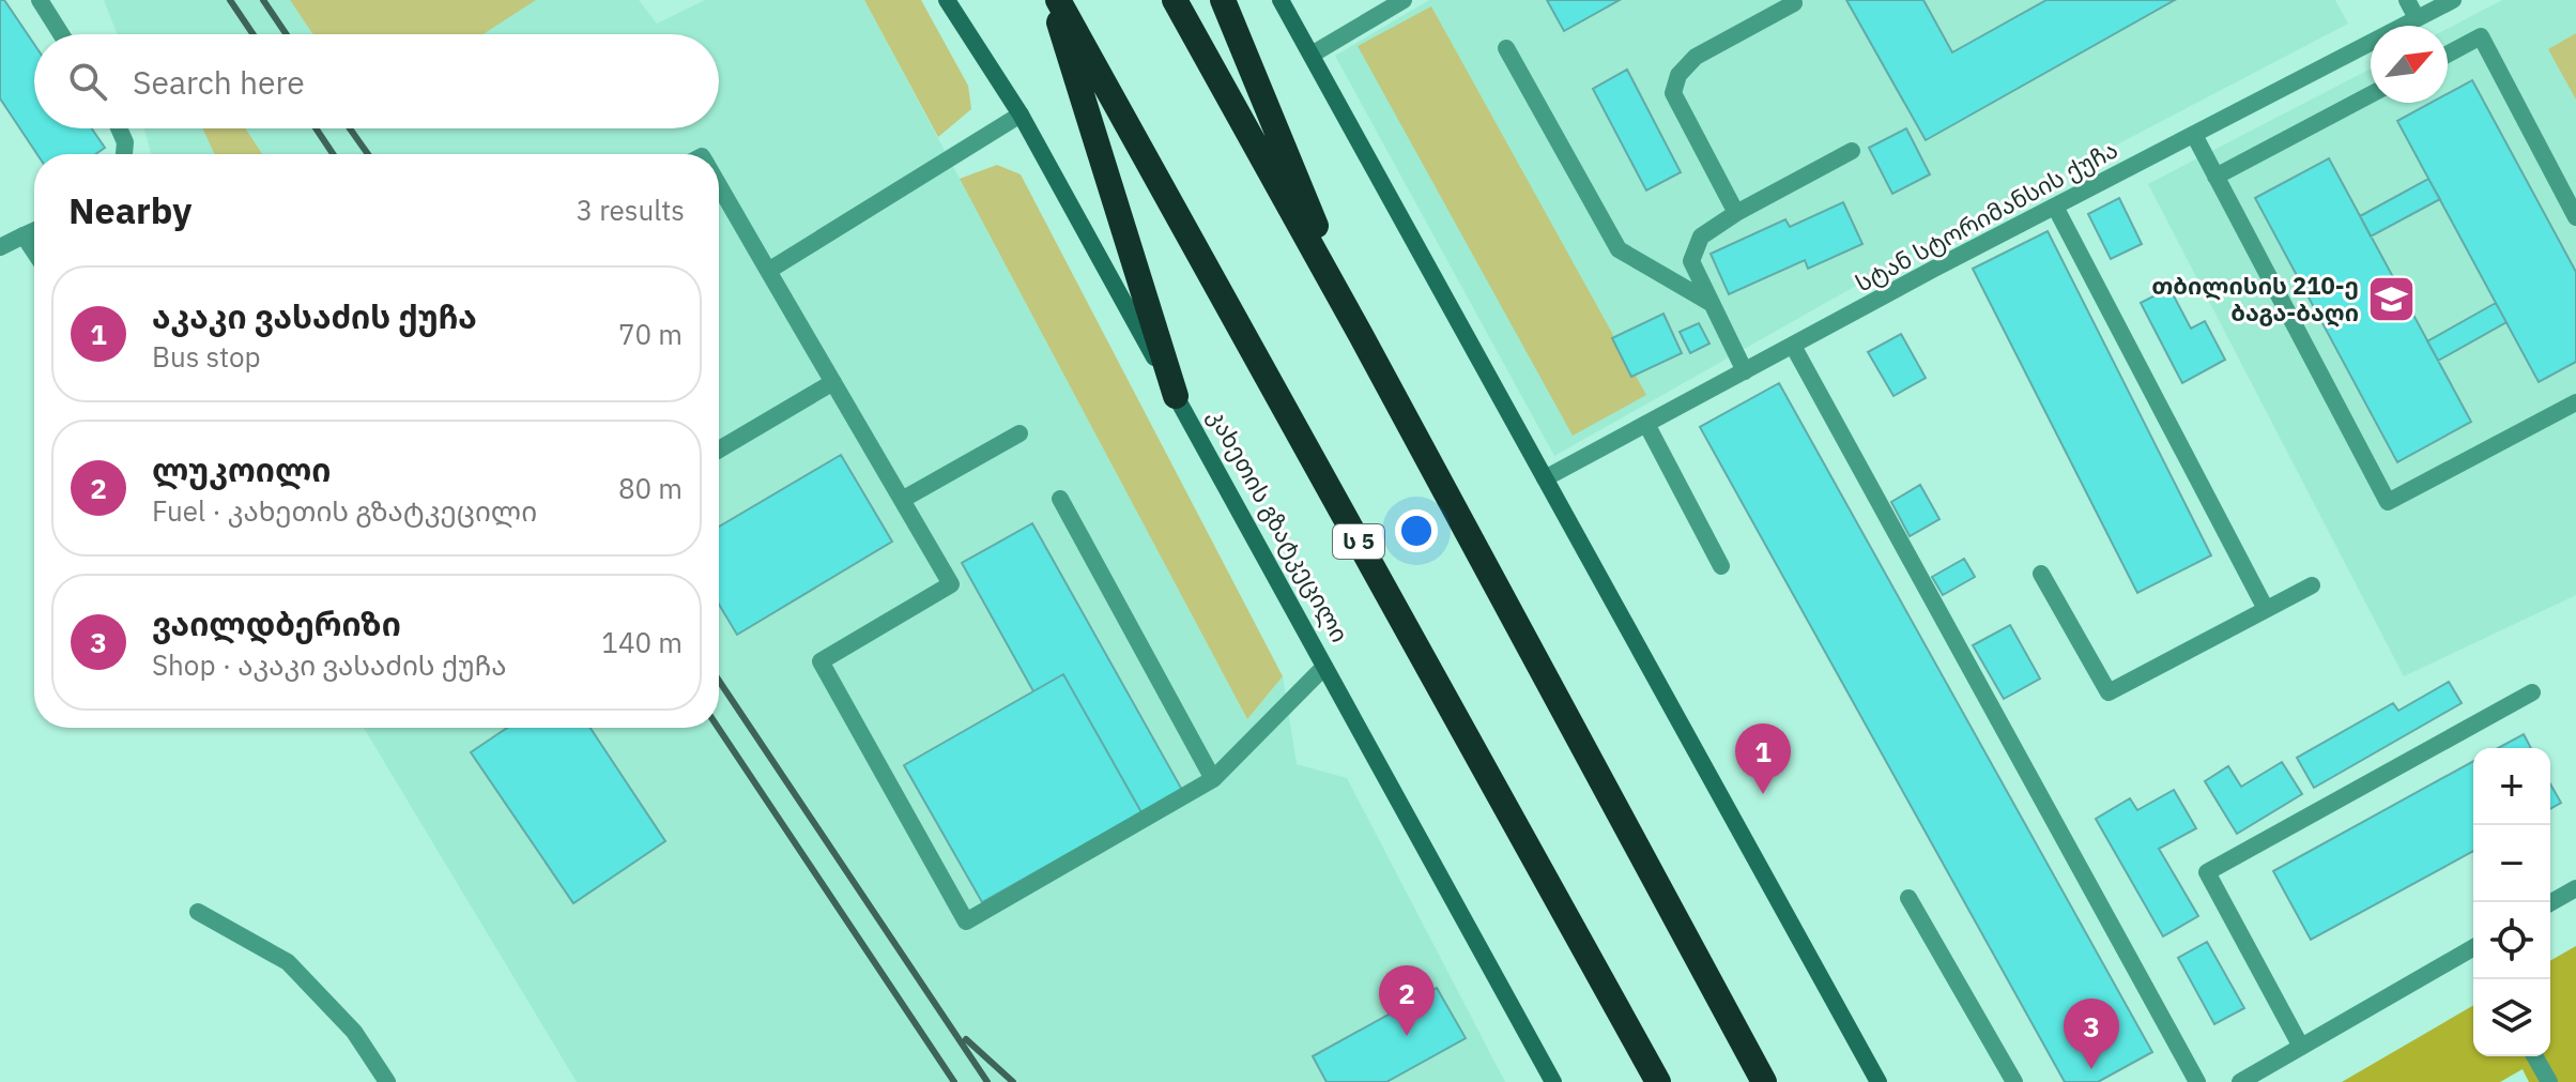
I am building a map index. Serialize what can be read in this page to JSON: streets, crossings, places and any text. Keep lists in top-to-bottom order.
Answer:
{
  "streets": {
    "highway": ["ს 5"],
    "street": ["სტან სტორიმანსის ქუჩა", "კახეთის გზატკეცილი"]
  },
  "places": {
    "school or university": ["თბილისის 210-ე ბაგა-ბაღი"]
  },
  "north": "top right",
  "page": {
    "search": "Search here",
    "heading": ["Nearby", "3 results"],
    "list": [
      {
        "mark": "1",
        "name": "აკაკი ვასაძის ქუჩა",
        "note": "Bus stop",
        "value": "70 m"
      },
      {
        "mark": "2",
        "name": "ლუკოილი",
        "note": "Fuel · კახეთის გზატკეცილი",
        "value": "80 m"
      },
      {
        "mark": "3",
        "name": "ვაილდბერიზი",
        "note": "Shop · აკაკი ვასაძის ქუჩა",
        "value": "140 m"
      }
    ],
    "pins": ["1", "2", "3"],
    "map_buttons": ["+", "−"]
  }
}
